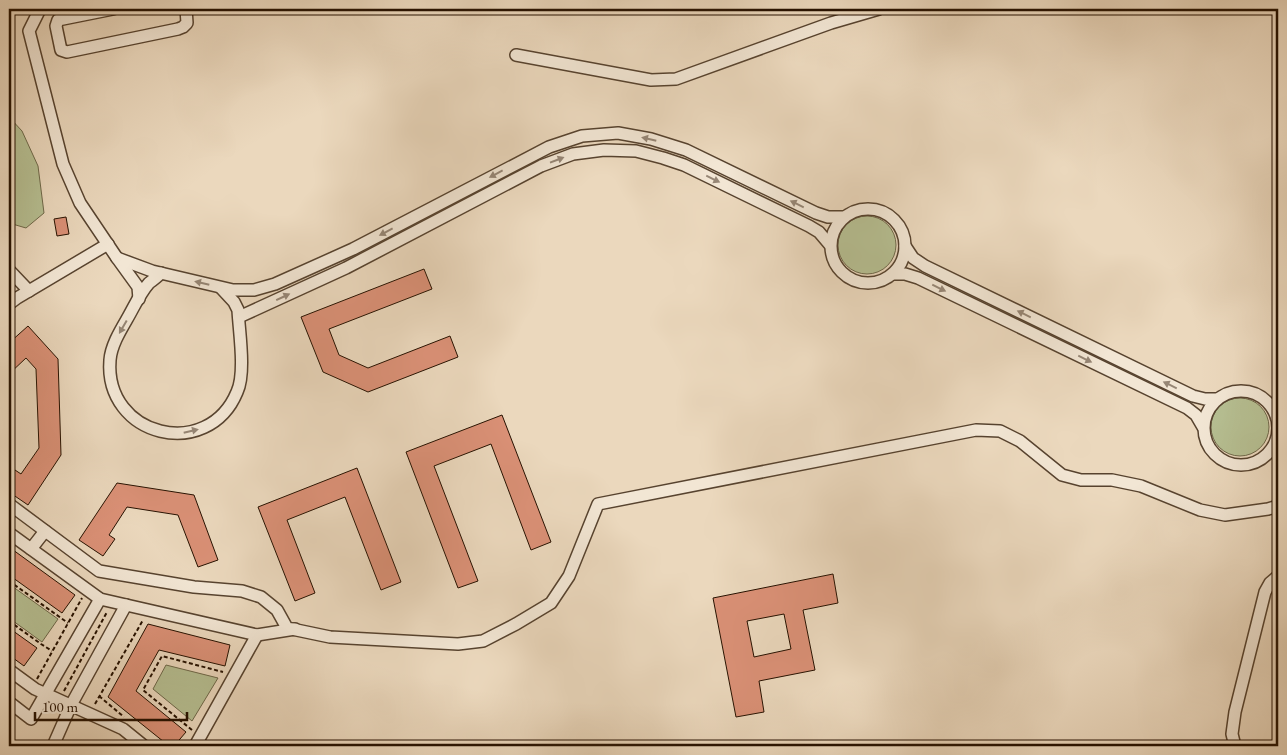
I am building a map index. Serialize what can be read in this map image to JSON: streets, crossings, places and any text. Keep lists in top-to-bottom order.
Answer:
{
  "scale_bar": "100 m"
}
